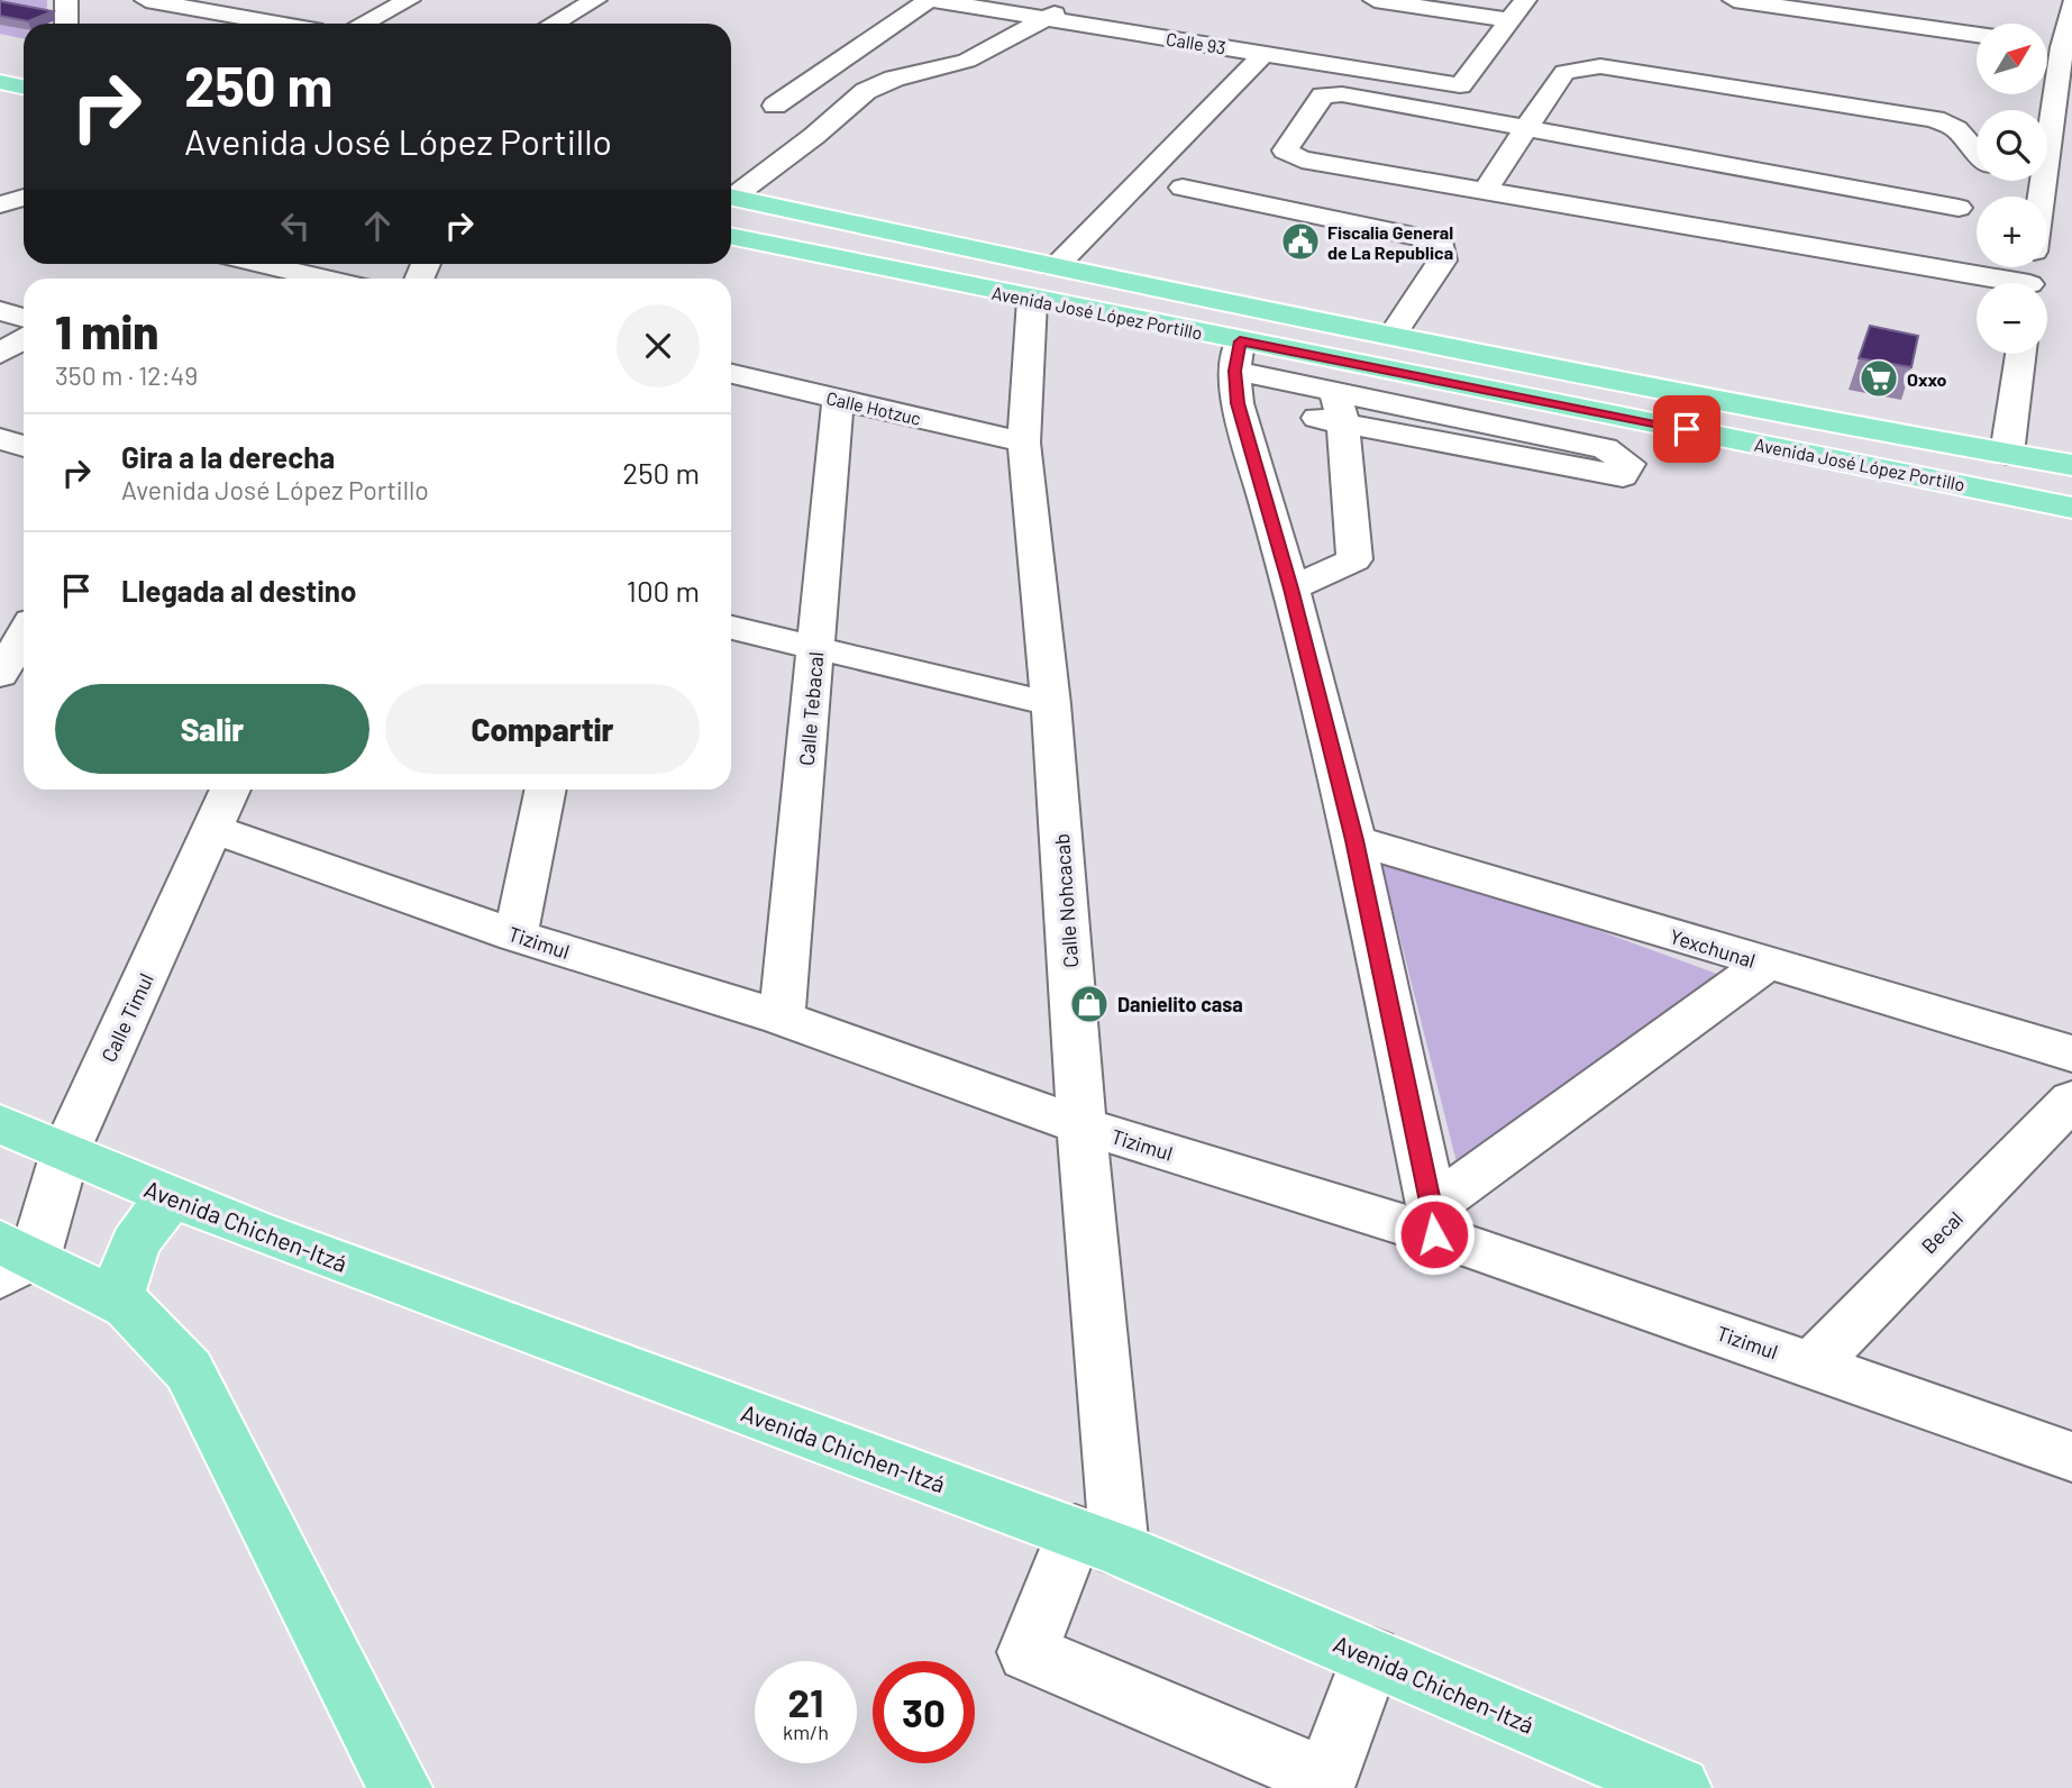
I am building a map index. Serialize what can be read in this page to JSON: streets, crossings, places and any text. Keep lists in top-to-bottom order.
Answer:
{
  "streets": {
    "main road": ["Avenida José López Portillo", "Avenida Chichen-Itzá"],
    "street": [
      "Calle 93",
      "Calle Hotzuc",
      "Calle Tebacal",
      "Calle Nohcacab",
      "Tizimul",
      "Yexchunal",
      "Calle Timul",
      "Becal"
    ]
  },
  "crossings": [
    ["Avenida José López Portillo", "Calle Nohcacab"],
    ["Calle Hotzuc", "Calle Tebacal"],
    ["Calle Hotzuc", "Calle Nohcacab"],
    ["Calle Tebacal", "Tizimul"],
    ["Calle Nohcacab", "Tizimul"],
    ["Calle Nohcacab", "Avenida Chichen-Itzá"],
    ["Tizimul", "Calle Timul"],
    ["Tizimul", "Becal"],
    ["Calle Timul", "Avenida Chichen-Itzá"]
  ],
  "places": {
    "public building": ["Fiscalia General de La Republica"],
    "supermarket": ["Oxxo"],
    "shop": ["Danielito casa"]
  },
  "north": "top right",
  "page": {
    "map_buttons": ["+", "−"],
    "turn": ["250 m", "Avenida José López Portillo"],
    "heading": ["1 min", "350 m · 12:49"],
    "list": [
      {
        "name": "Gira a la derecha",
        "note": "Avenida José López Portillo",
        "value": "250 m"
      },
      {
        "name": "Llegada al destino",
        "value": "100 m"
      }
    ],
    "buttons": ["Salir", "Compartir"],
    "speed": "21 km/h",
    "limit": "30"
  }
}
